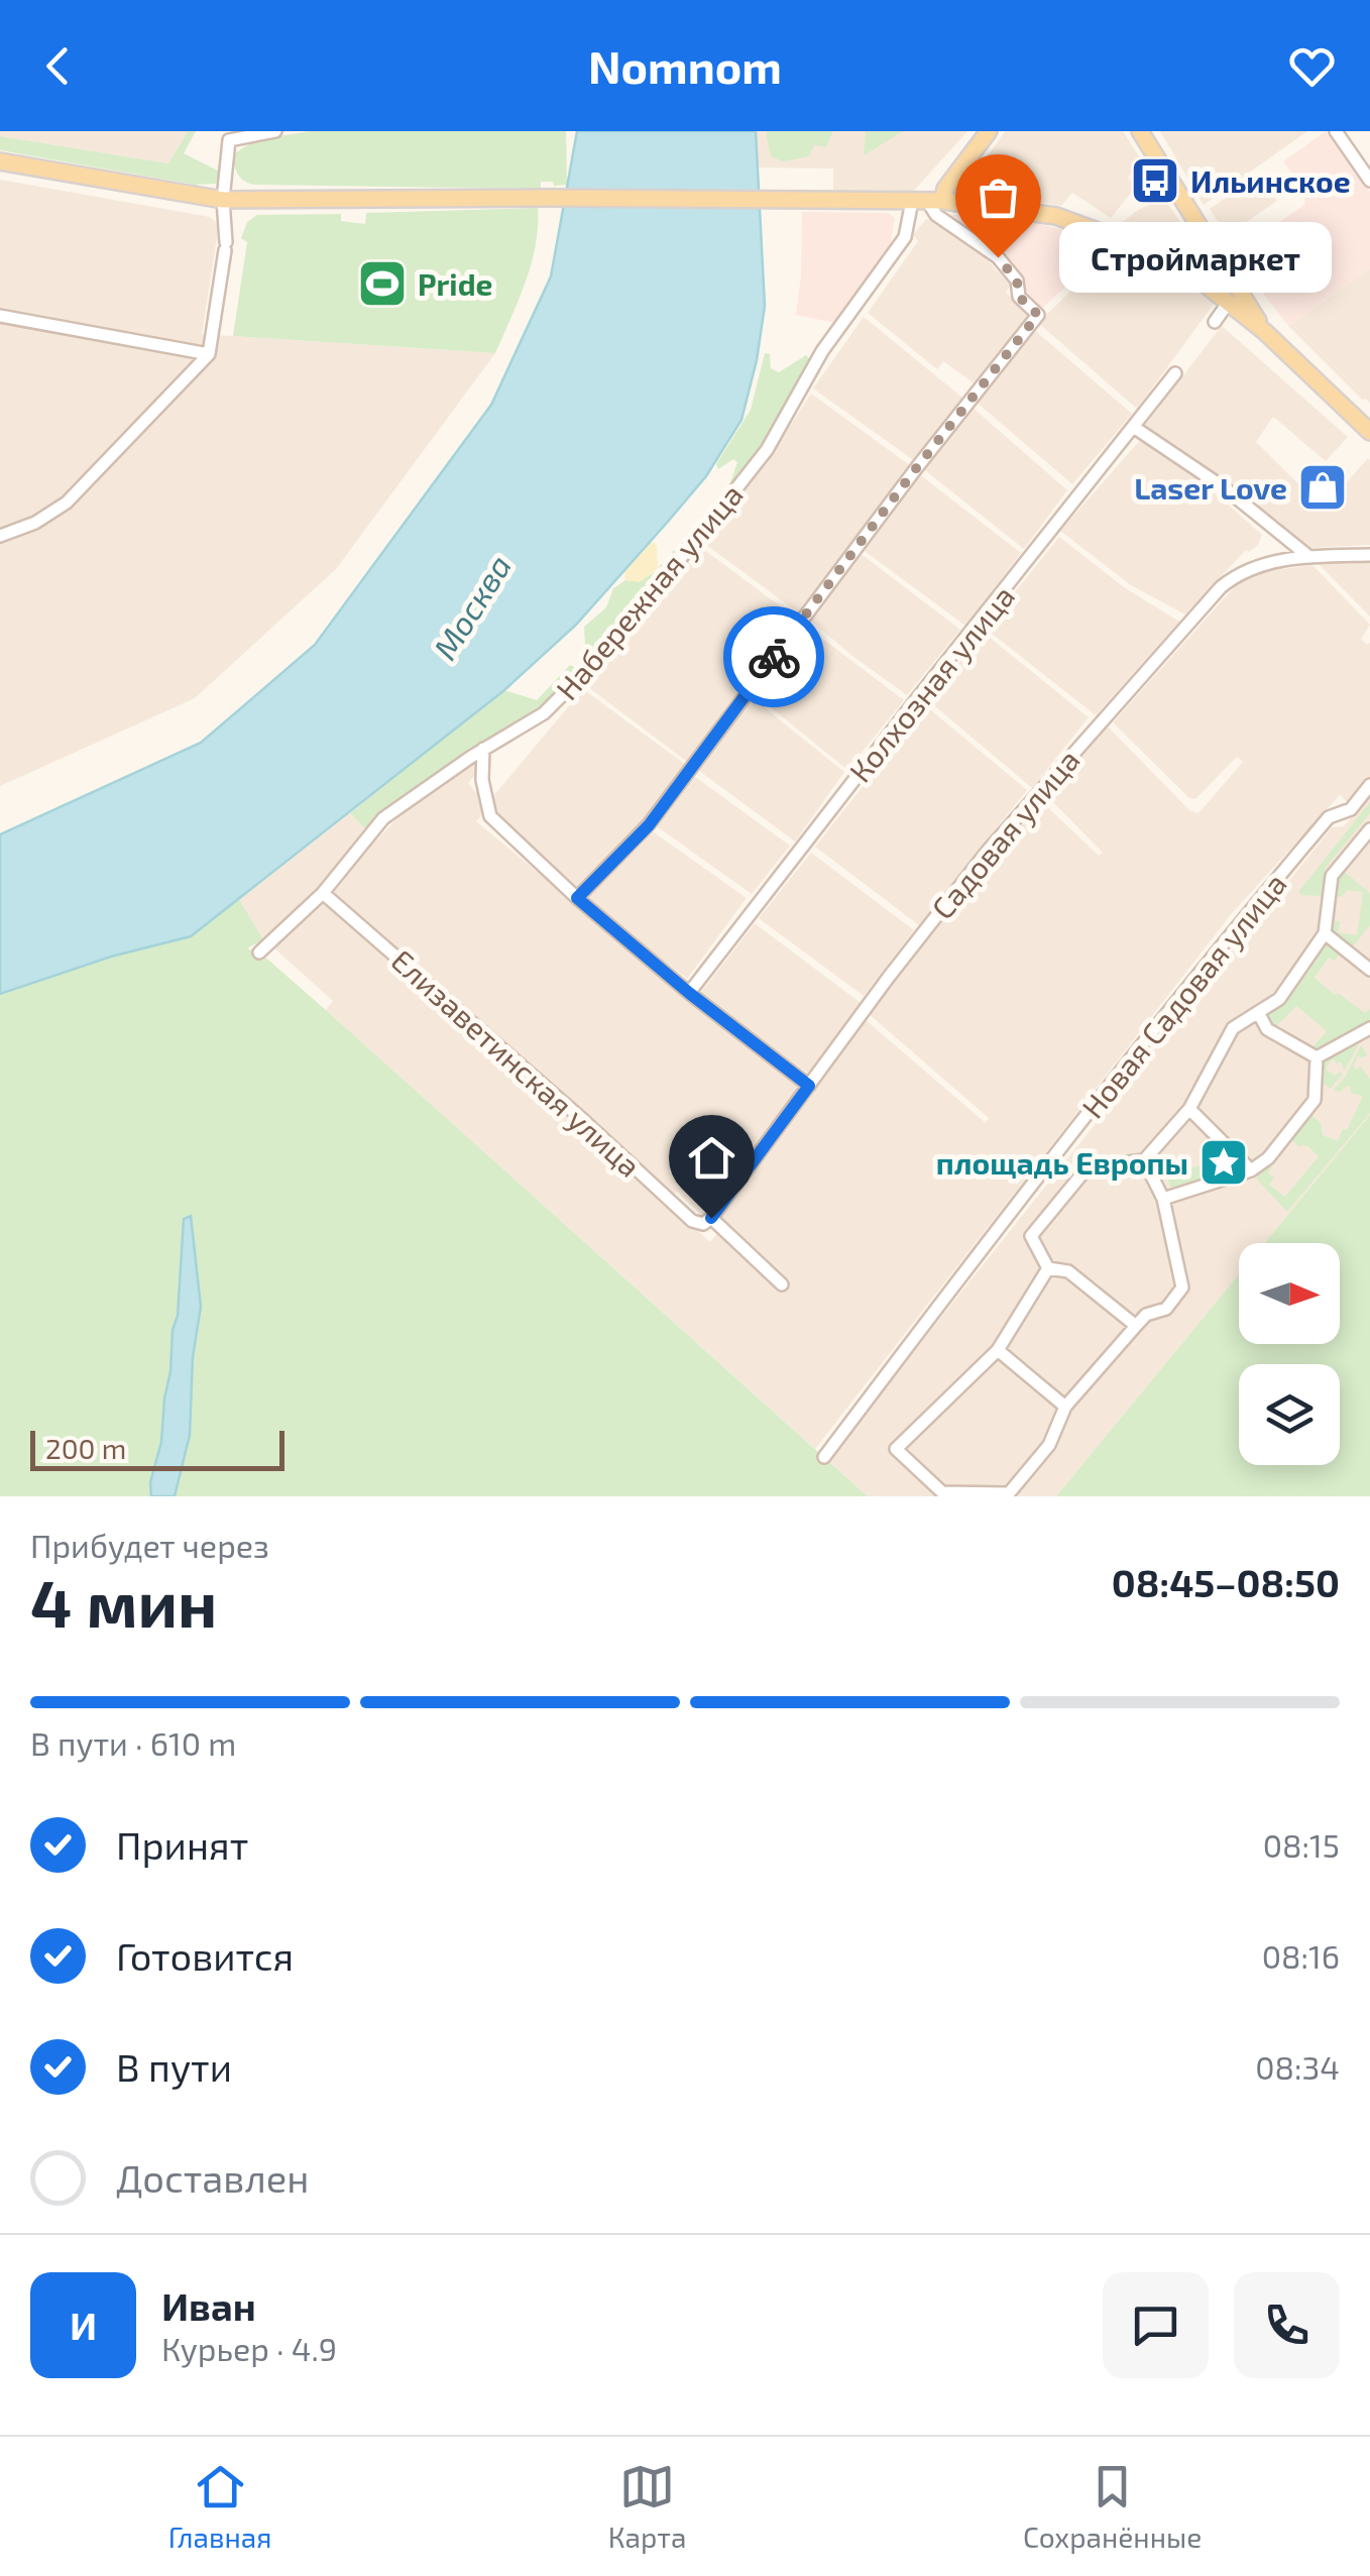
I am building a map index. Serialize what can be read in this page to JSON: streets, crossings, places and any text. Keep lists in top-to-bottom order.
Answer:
{
  "streets": {
    "street": [
      "Набережная улица",
      "Колхозная улица",
      "Садовая улица",
      "Новая Садовая улица",
      "Елизаветинская улица"
    ]
  },
  "crossings": [
    ["Набережная улица", "Елизаветинская улица"],
    ["Садовая улица", "Елизаветинская улица"]
  ],
  "water": ["Москва"],
  "places": {
    "bus stop": ["Ильинское"],
    "other": ["Строймаркет"],
    "sports": ["Pride"],
    "shop": ["Laser Love"],
    "place": ["площадь Европы"]
  },
  "scale_bar": "200 m",
  "north": "right",
  "page": {
    "header": "Nomnom",
    "bubble": "Строймаркет",
    "scale": "200 m",
    "heading": ["4 мин", "Прибудет через", "08:45–08:50"],
    "panel": ["Иван", "Курьер · 4.9"],
    "bar": "В пути · 610 m",
    "list": [
      ["Принят", "08:15"],
      ["Готовится", "08:16"],
      ["В пути", "08:34"],
      "Доставлен"
    ],
    "round": "И",
    "tabs": ["Главная", "Карта", "Сохранённые"]
  }
}
